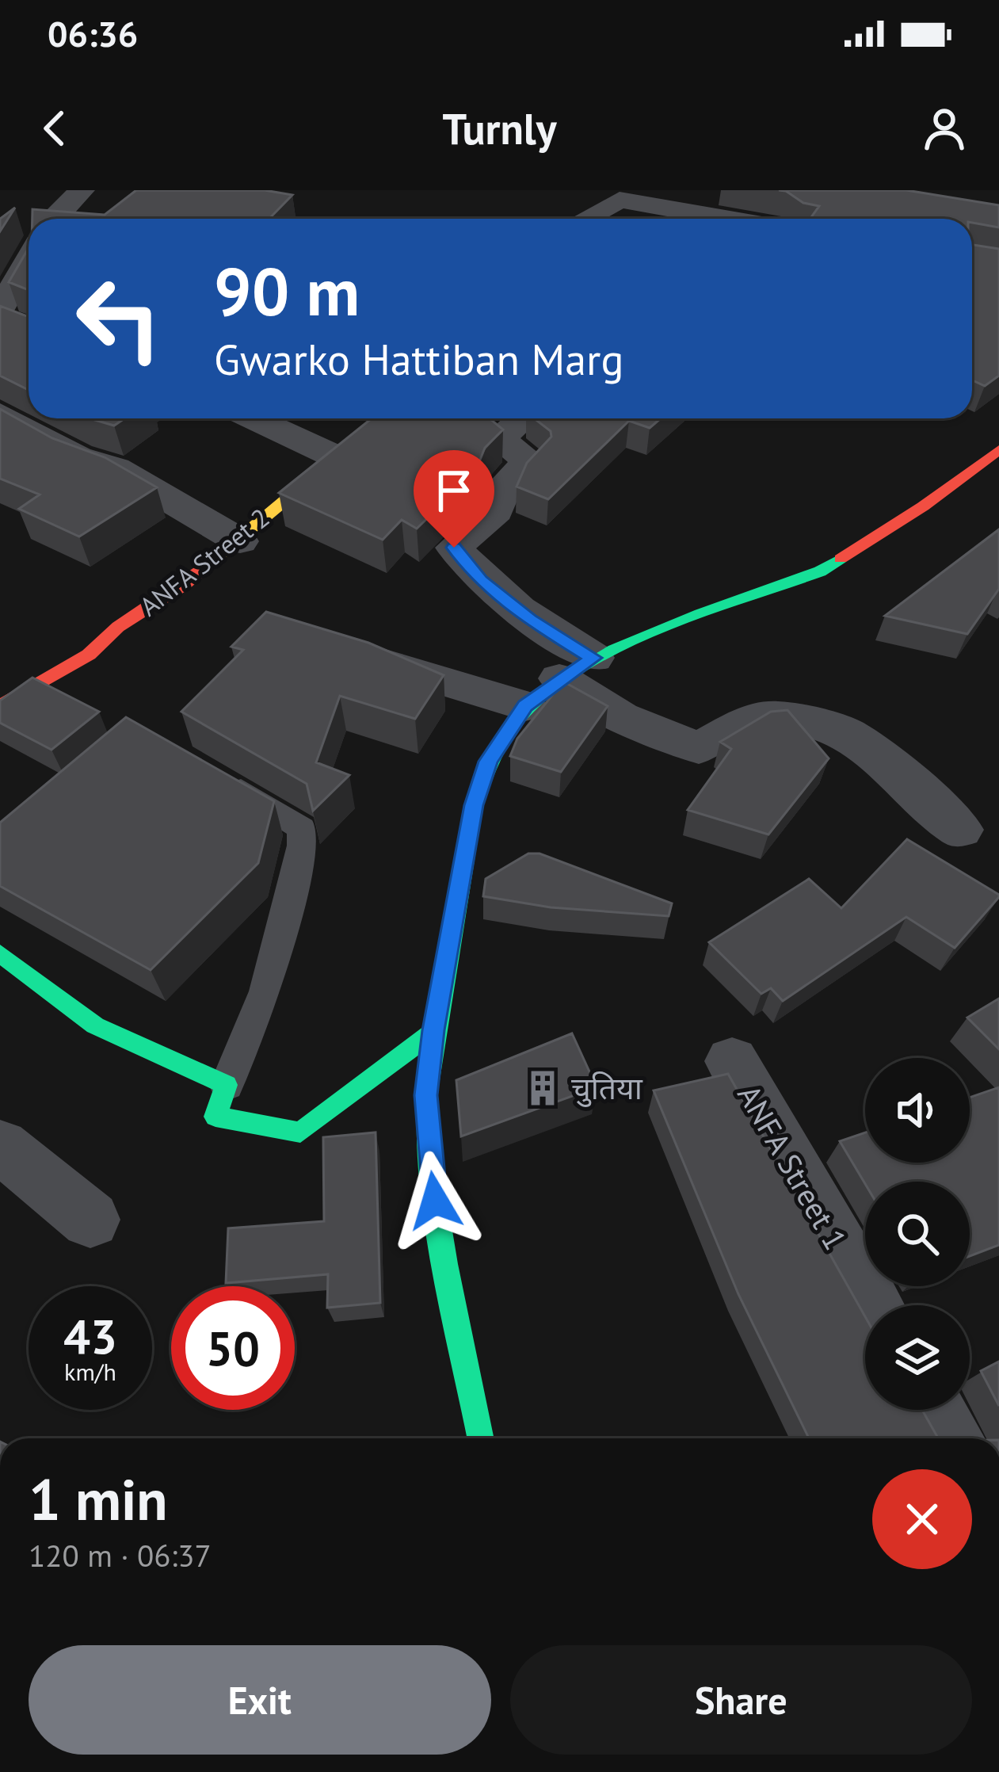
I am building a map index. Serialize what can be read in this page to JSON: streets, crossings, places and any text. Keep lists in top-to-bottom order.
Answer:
{
  "streets": {
    "main road": ["ANFA Street 2"],
    "street": ["ANFA Street 1"]
  },
  "places": {
    "building": ["चुतिया"]
  },
  "page": {
    "status": "06:36",
    "header": "Turnly",
    "turn": ["90 m", "Gwarko Hattiban Marg"],
    "speed": "43 km/h",
    "limit": "50",
    "heading": ["1 min", "120 m · 06:37"],
    "buttons": ["Exit", "Share"]
  }
}
